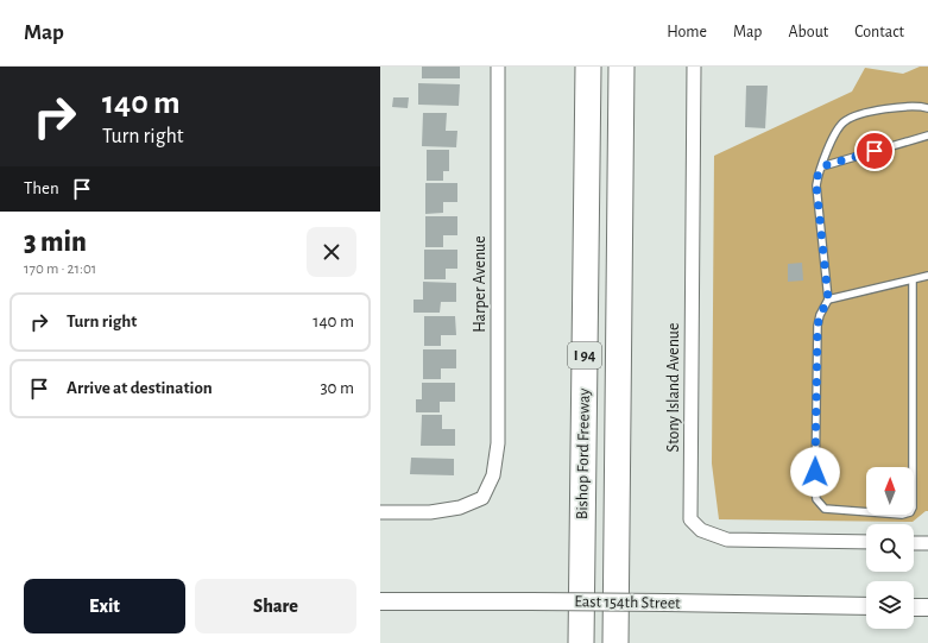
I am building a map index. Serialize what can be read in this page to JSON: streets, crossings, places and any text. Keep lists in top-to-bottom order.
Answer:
{
  "streets": {
    "highway": ["I 94", "Bishop Ford Freeway"],
    "street": ["Harper Avenue", "Stony Island Avenue", "East 154th Street"]
  },
  "north": "top",
  "page": {
    "header": "Map",
    "nav": [
      "Home",
      "Map",
      "About",
      "Contact"
    ],
    "turn": ["140 m", "Turn right"],
    "then": "Then",
    "heading": ["3 min", "170 m · 21:01"],
    "list": [
      {
        "name": "Turn right",
        "value": "140 m"
      },
      {
        "name": "Arrive at destination",
        "value": "30 m"
      }
    ],
    "buttons": ["Exit", "Share"]
  }
}
